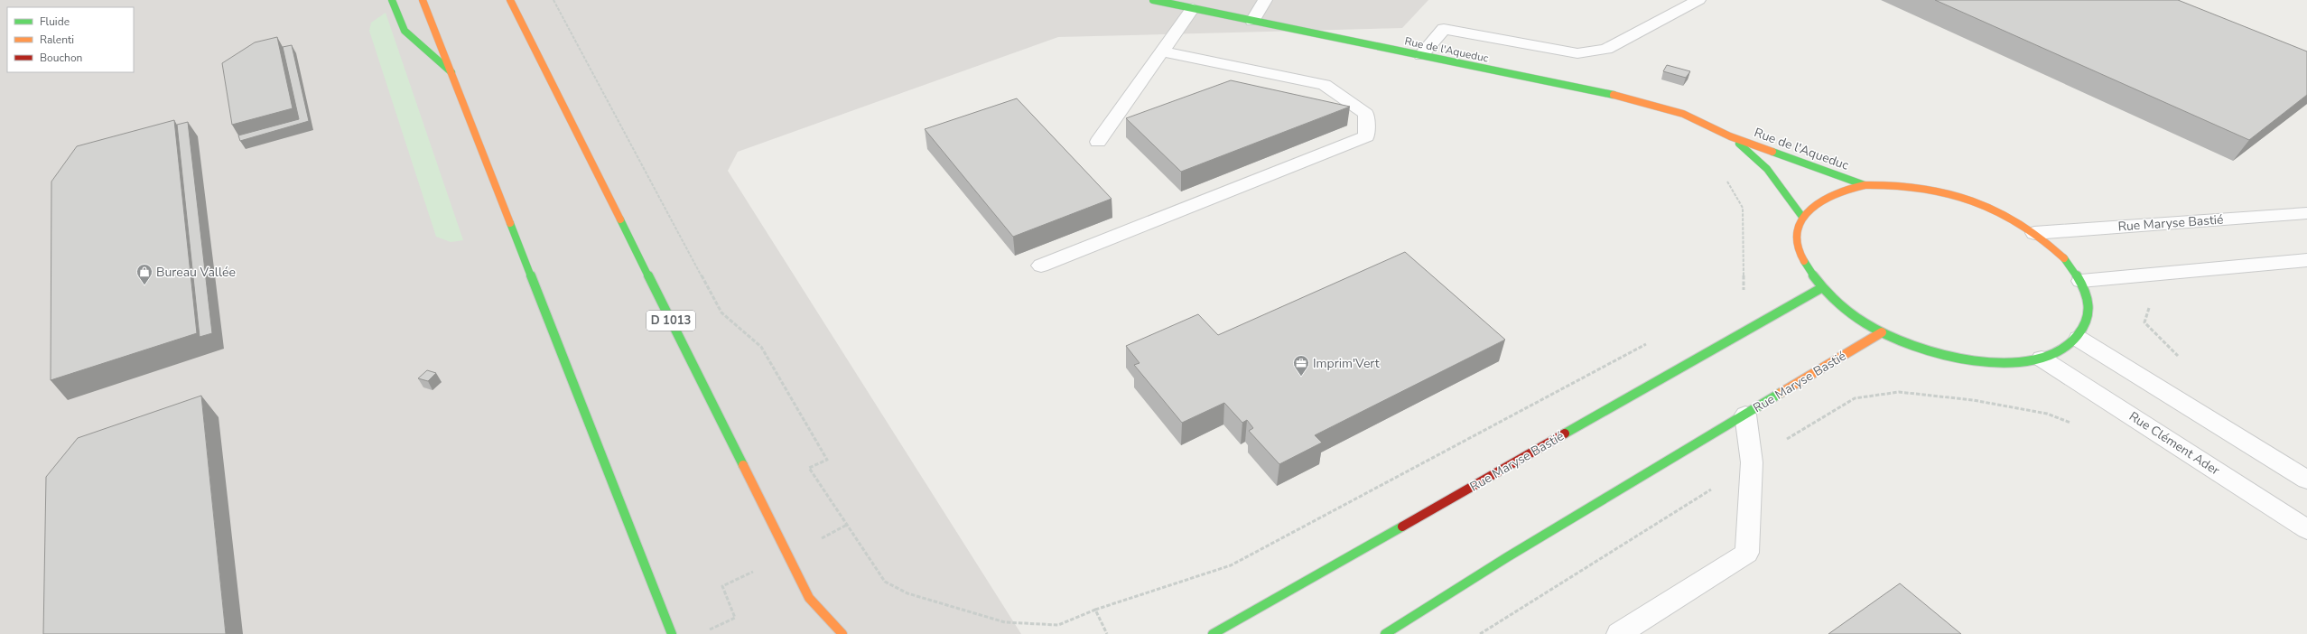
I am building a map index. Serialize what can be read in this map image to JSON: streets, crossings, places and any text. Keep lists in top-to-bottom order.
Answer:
{
  "streets": {
    "main road": ["Rue de l'Aqueduc", "Rue Maryse Bastié", "D 1013"],
    "street": ["Rue Clément Ader"]
  },
  "places": {
    "shop": ["Bureau Vallée"],
    "office": ["Imprim'Vert"]
  },
  "legend": ["Fluide", "Ralenti", "Bouchon"]
}
